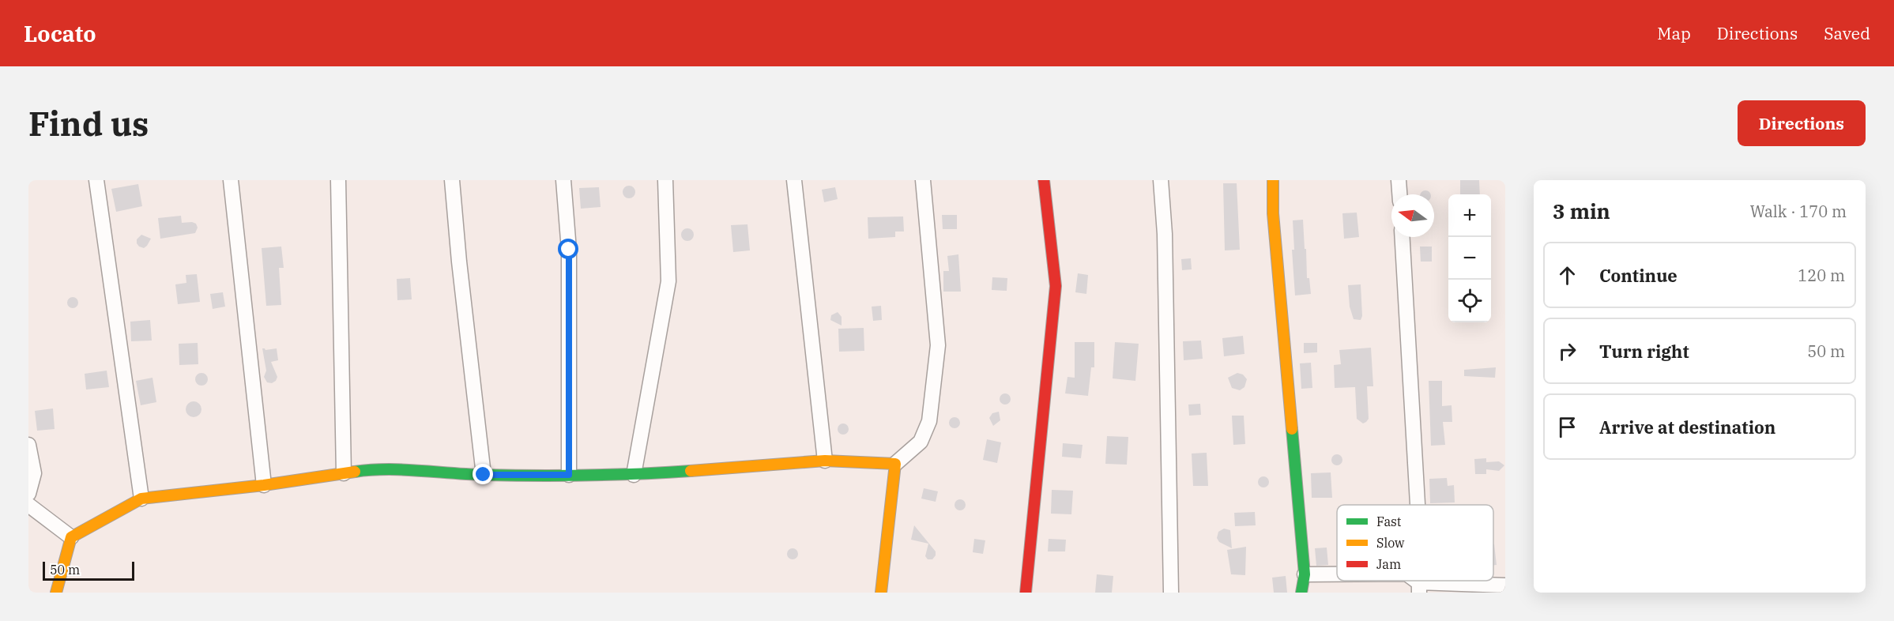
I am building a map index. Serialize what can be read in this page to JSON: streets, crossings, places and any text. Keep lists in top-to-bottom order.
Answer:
{
  "legend": ["Fast", "Slow", "Jam"],
  "scale_bar": "50 m",
  "north": "left",
  "page": {
    "header": "Locato",
    "nav": ["Map", "Directions", "Saved"],
    "buttons": "Directions",
    "title": "Find us",
    "heading": ["3 min", "Walk · 170 m"],
    "map_buttons": ["+", "−"],
    "list": [
      ["Continue", "120 m"],
      ["Turn right", "50 m"],
      "Arrive at destination"
    ],
    "scale": "50 m"
  }
}
